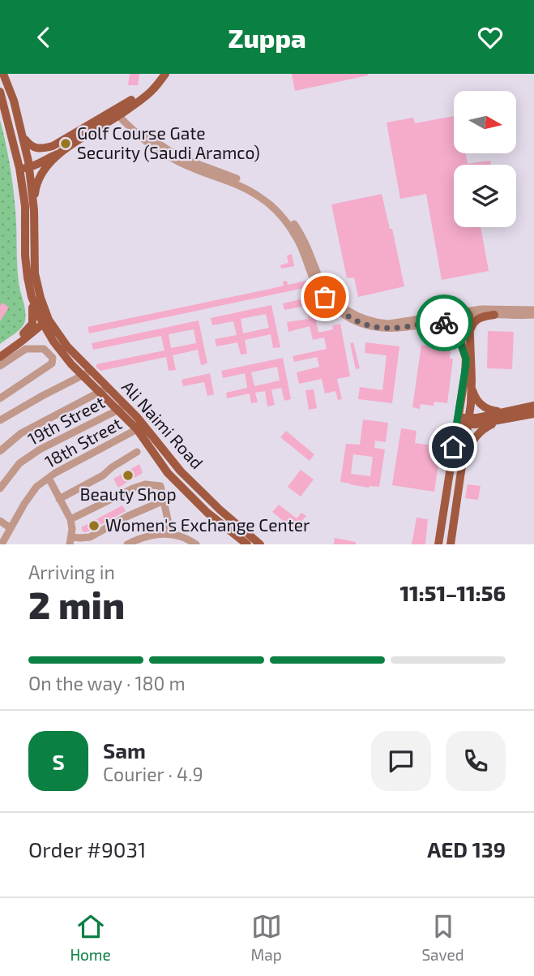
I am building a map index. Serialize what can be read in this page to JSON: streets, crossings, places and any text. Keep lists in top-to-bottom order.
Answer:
{
  "streets": {
    "main road": ["Ali Naimi Road"],
    "street": ["19th Street", "18th Street"]
  },
  "crossings": [
    ["19th Street", "Ali Naimi Road"],
    ["Ali Naimi Road", "18th Street"]
  ],
  "places": ["Golf Course Gate Security (Saudi Aramco)", "Beauty Shop", "Women's Exchange Center"],
  "north": "right",
  "page": {
    "header": "Zuppa",
    "heading": ["2 min", "Arriving in", "11:51–11:56"],
    "panel": [
      "Sam",
      "Courier · 4.9",
      "Order #9031",
      "AED 139"
    ],
    "bar": "On the way · 180 m",
    "round": "S",
    "tabs": ["Home", "Map", "Saved"]
  }
}
